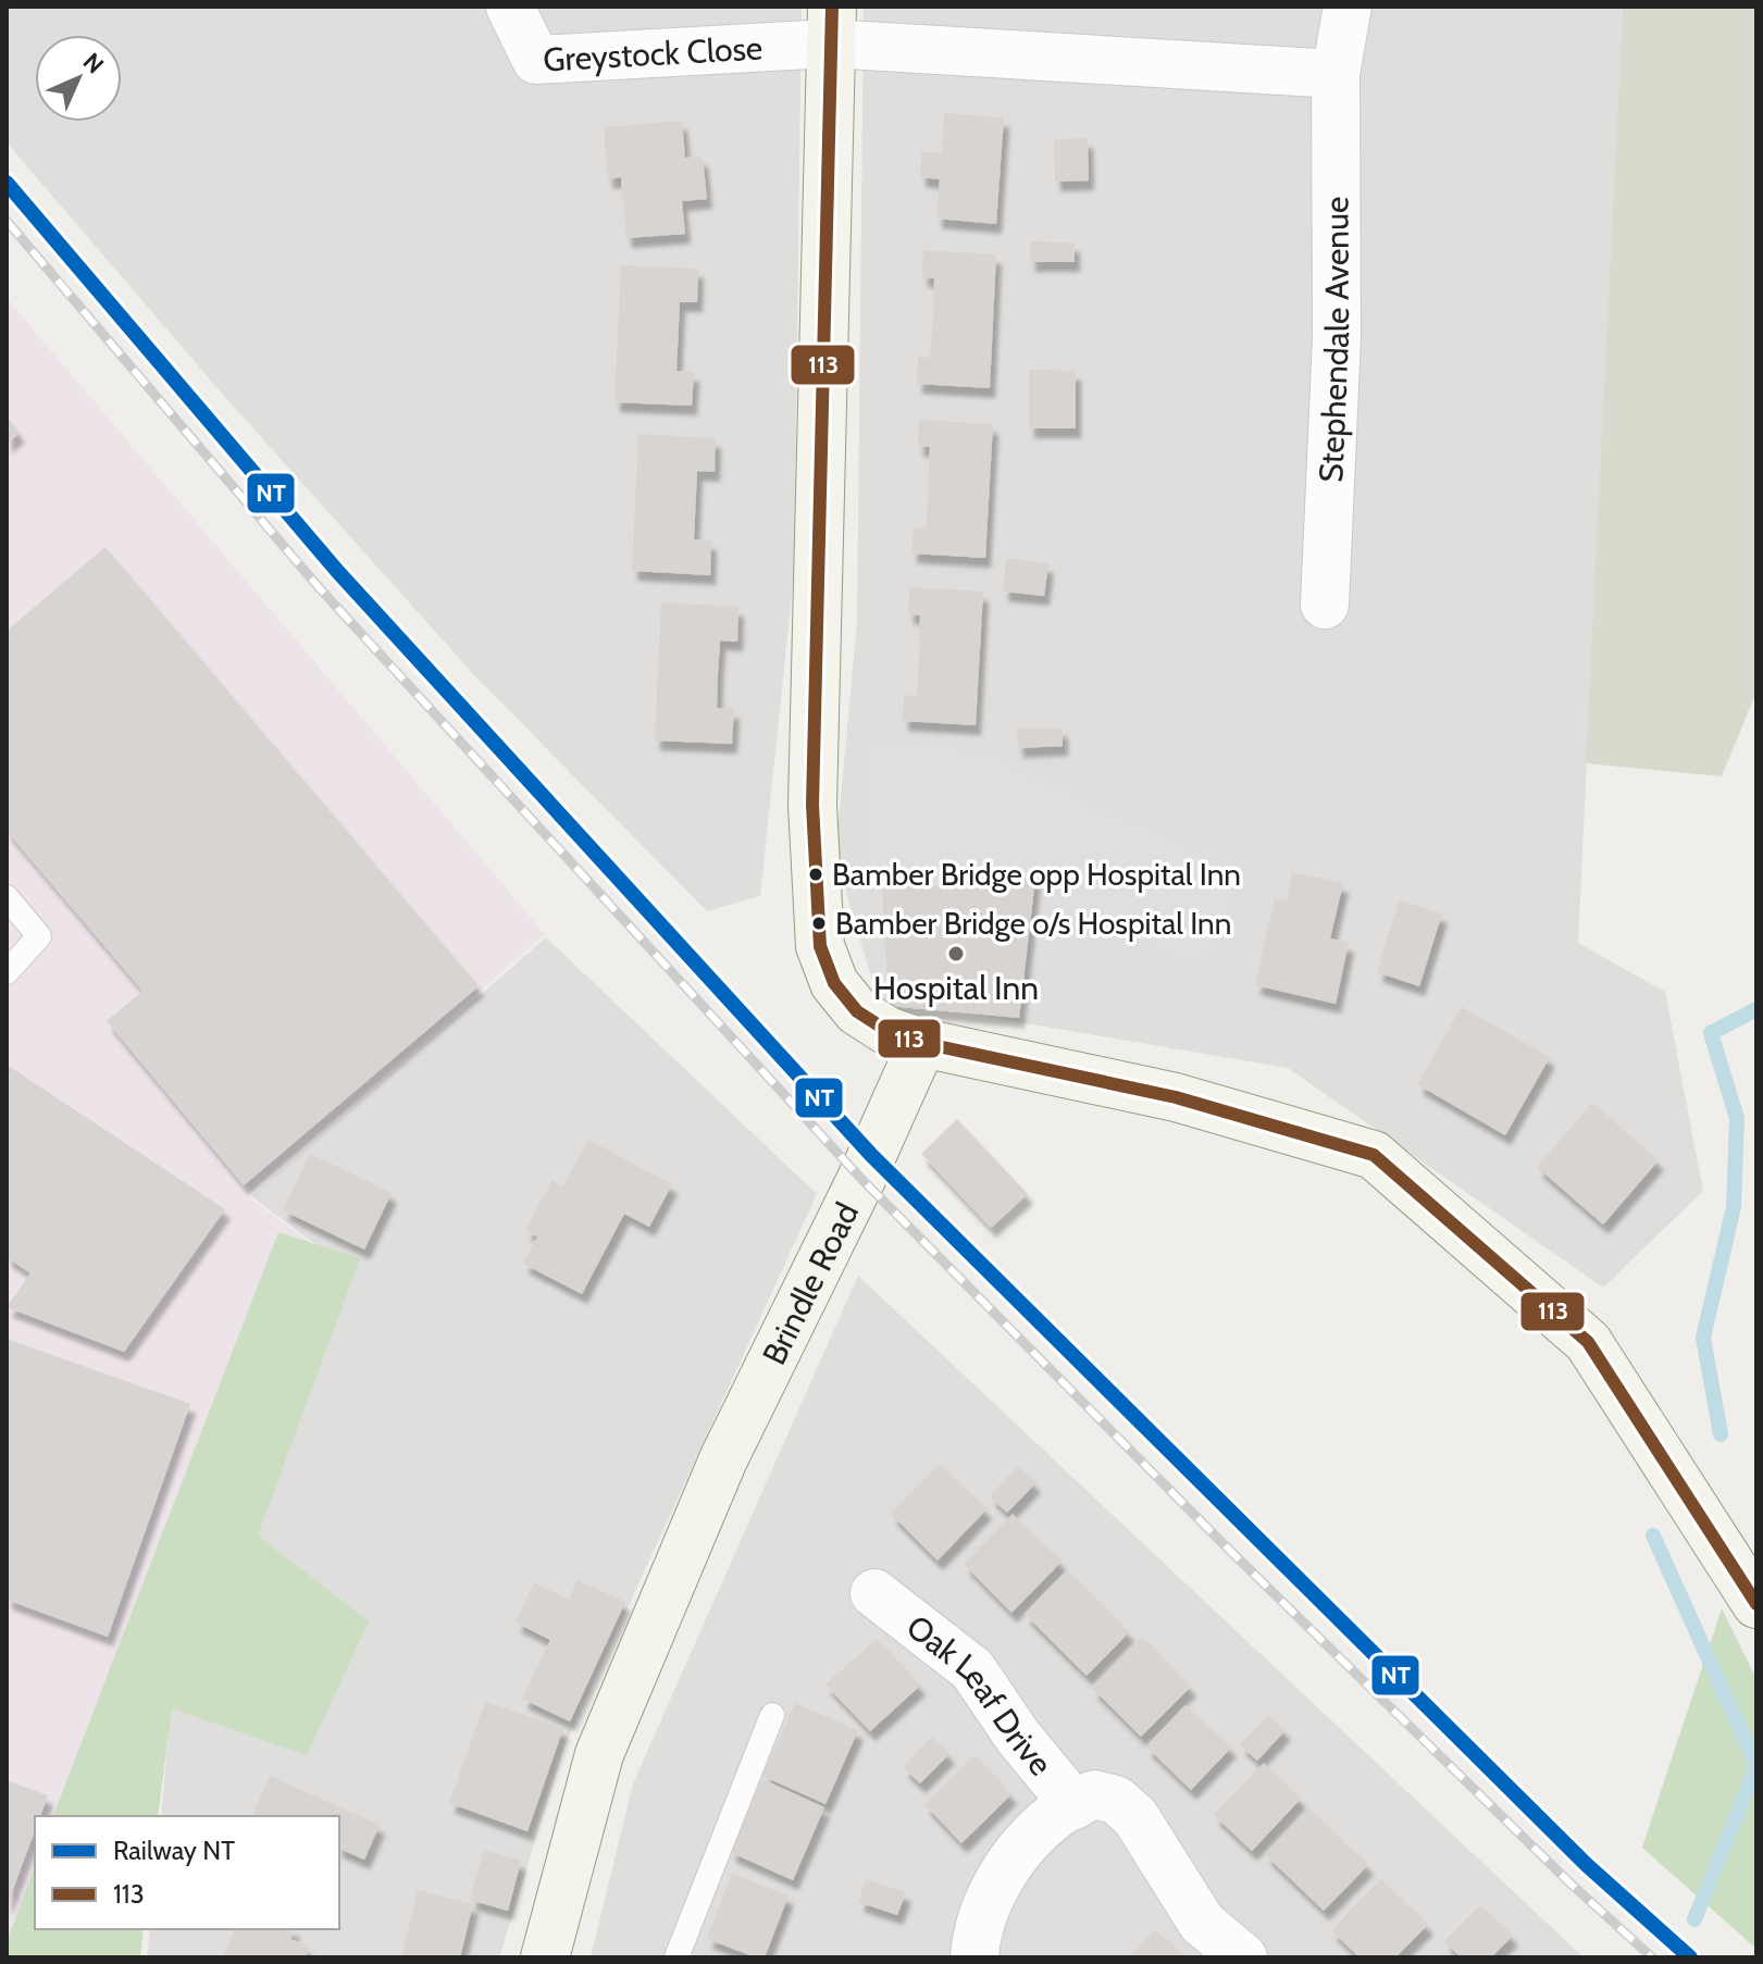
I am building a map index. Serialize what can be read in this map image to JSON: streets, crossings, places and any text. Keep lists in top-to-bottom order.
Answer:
{
  "streets": {
    "street": [
      "Greystock Close",
      "Stephendale Avenue",
      "Brindle Road",
      "Oak Leaf Drive"
    ]
  },
  "places": ["Bamber Bridge opp Hospital Inn", "Bamber Bridge o/s Hospital Inn", "Hospital Inn"],
  "lines": ["transit line 113", "rail line NT"],
  "legend": ["Railway NT", "113"],
  "north": "top right"
}
